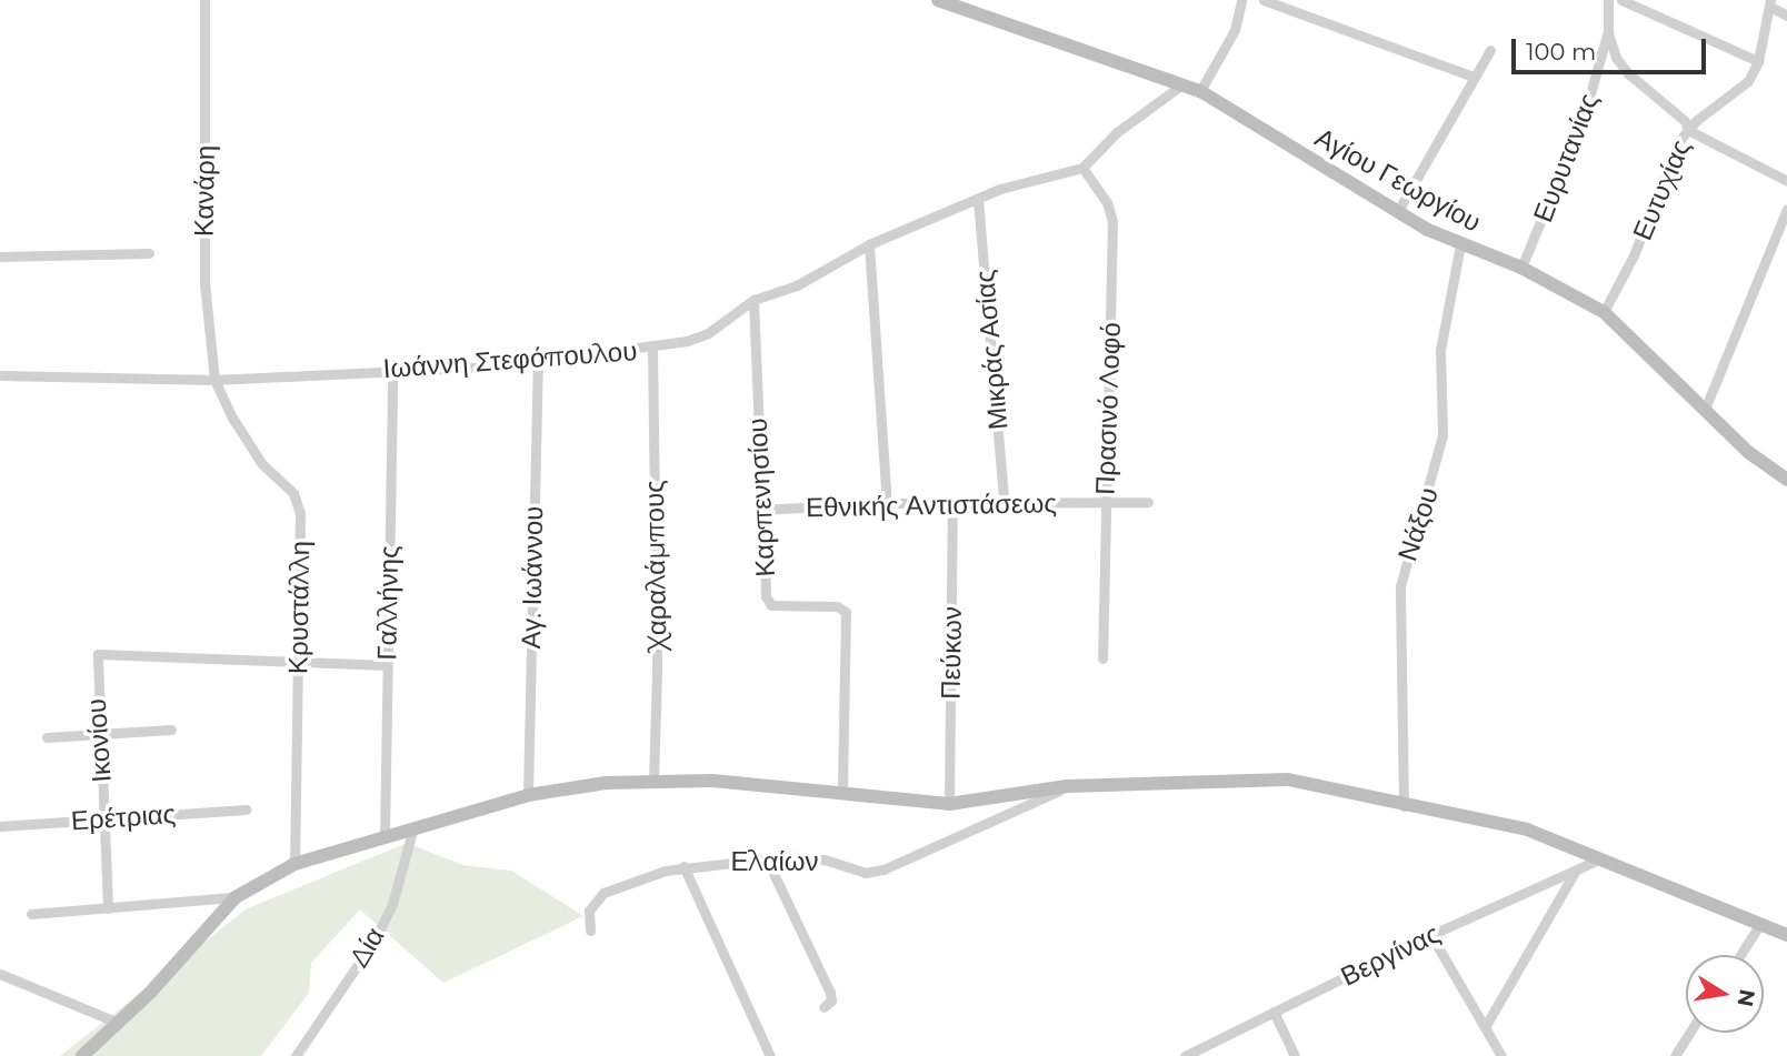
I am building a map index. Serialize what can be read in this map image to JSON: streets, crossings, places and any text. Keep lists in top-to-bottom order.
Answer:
{
  "streets": {
    "main road": ["Αγίου Γεωργίου"],
    "street": [
      "Ευρυτανίας",
      "Ευτυχίας",
      "Κανάρη",
      "Μικράς Ασίας",
      "Ιωάννη Στεφόπουλου",
      "Πρασινό Λοφό",
      "Καρπενησίου",
      "Εθνικής Αντιστάσεως",
      "Νάξου",
      "Χαραλάμπους",
      "Αγ. Ιωάννου",
      "Γαλλήνης",
      "Κρυστάλλη",
      "Πεύκων",
      "Ικονίου",
      "Ερέτριας",
      "Ελαίων",
      "Δία",
      "Βεργίνας"
    ]
  },
  "crossings": [
    ["Ευρυτανίας", "Αγίου Γεωργίου"],
    ["Αγίου Γεωργίου", "Ευτυχίας"],
    ["Αγίου Γεωργίου", "Ιωάννη Στεφόπουλου"],
    ["Αγίου Γεωργίου", "Νάξου"],
    ["Κανάρη", "Ιωάννη Στεφόπουλου"],
    ["Κανάρη", "Κρυστάλλη"],
    ["Μικράς Ασίας", "Ιωάννη Στεφόπουλου"],
    ["Μικράς Ασίας", "Εθνικής Αντιστάσεως"],
    ["Ιωάννη Στεφόπουλου", "Πρασινό Λοφό"],
    ["Ιωάννη Στεφόπουλου", "Καρπενησίου"],
    ["Ιωάννη Στεφόπουλου", "Χαραλάμπους"],
    ["Ιωάννη Στεφόπουλου", "Αγ. Ιωάννου"],
    ["Ιωάννη Στεφόπουλου", "Γαλλήνης"],
    ["Ιωάννη Στεφόπουλου", "Κρυστάλλη"],
    ["Πρασινό Λοφό", "Εθνικής Αντιστάσεως"],
    ["Καρπενησίου", "Εθνικής Αντιστάσεως"],
    ["Εθνικής Αντιστάσεως", "Πεύκων"],
    ["Κρυστάλλη", "Ικονίου"],
    ["Ικονίου", "Ερέτριας"]
  ],
  "scale_bar": "100 m",
  "north": "right"
}
